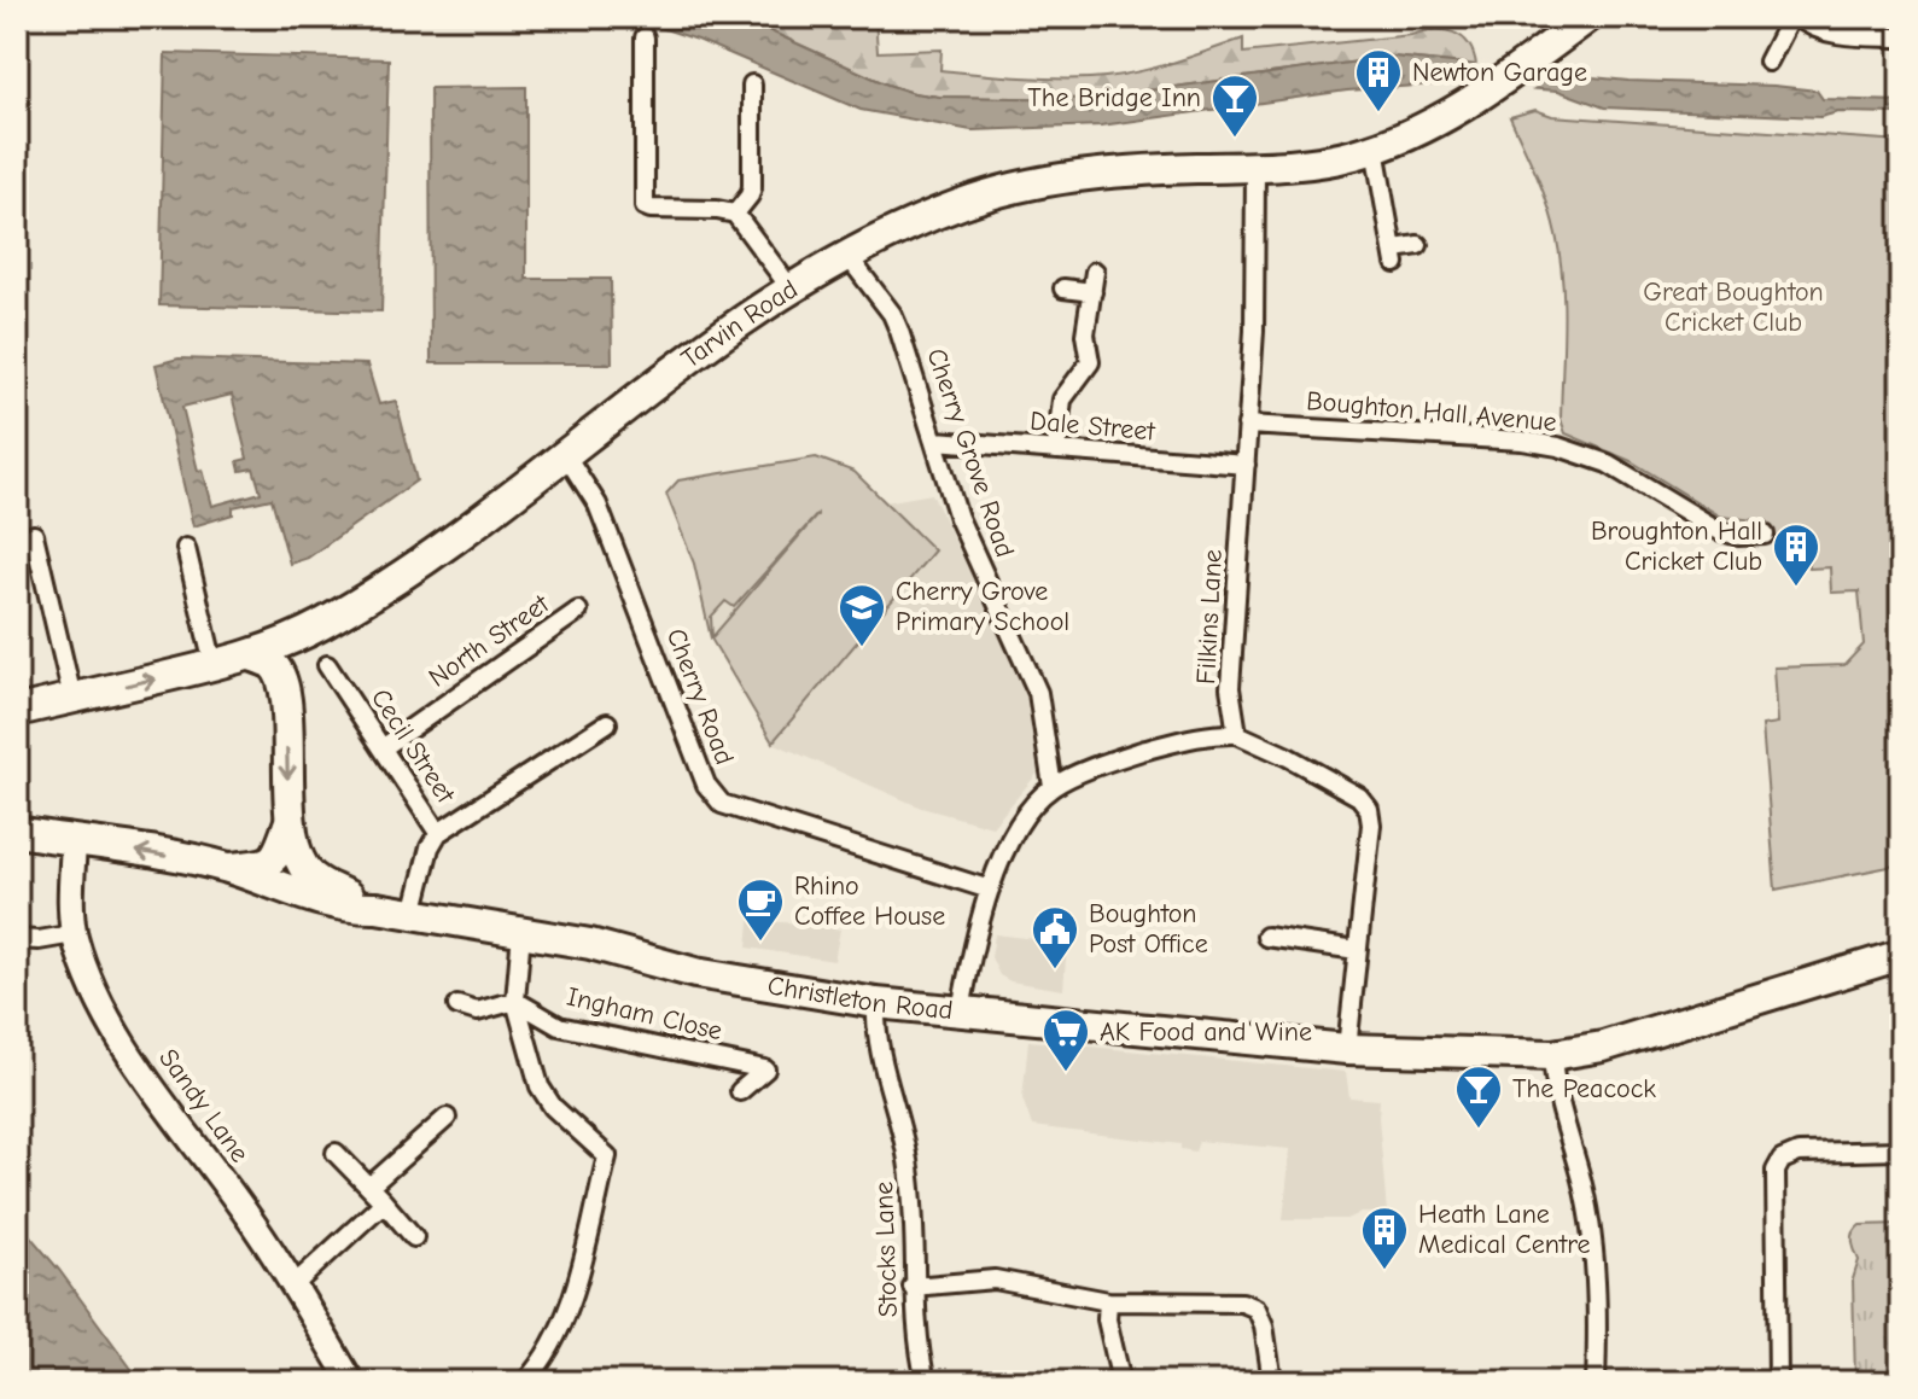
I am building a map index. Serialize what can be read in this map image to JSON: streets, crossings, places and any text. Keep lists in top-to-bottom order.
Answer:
{
  "streets": {
    "highway": ["Tarvin Road", "Christleton Road"],
    "main road": ["Sandy Lane"],
    "street": [
      "Boughton Hall Avenue",
      "Dale Street",
      "Cherry Grove Road",
      "Filkins Lane",
      "North Street",
      "Cherry Road",
      "Cecil Street",
      "Ingham Close",
      "Stocks Lane"
    ]
  },
  "crossings": [
    ["Tarvin Road", "Cherry Grove Road"],
    ["Tarvin Road", "Filkins Lane"],
    ["Tarvin Road", "Cherry Road"],
    ["Boughton Hall Avenue", "Filkins Lane"],
    ["Dale Street", "Cherry Grove Road"],
    ["Dale Street", "Filkins Lane"],
    ["North Street", "Cecil Street"],
    ["Cecil Street", "Christleton Road"],
    ["Christleton Road", "Sandy Lane"],
    ["Christleton Road", "Stocks Lane"]
  ],
  "parks": ["Great Boughton Cricket Club"],
  "places": {
    "building": ["Newton Garage", "Broughton Hall Cricket Club", "Heath Lane Medical Centre"],
    "bar": ["The Bridge Inn", "The Peacock"],
    "school or university": ["Cherry Grove Primary School"],
    "cafe": ["Rhino Coffee House"],
    "public building": ["Boughton Post Office"],
    "supermarket": ["AK Food and Wine"]
  }
}
